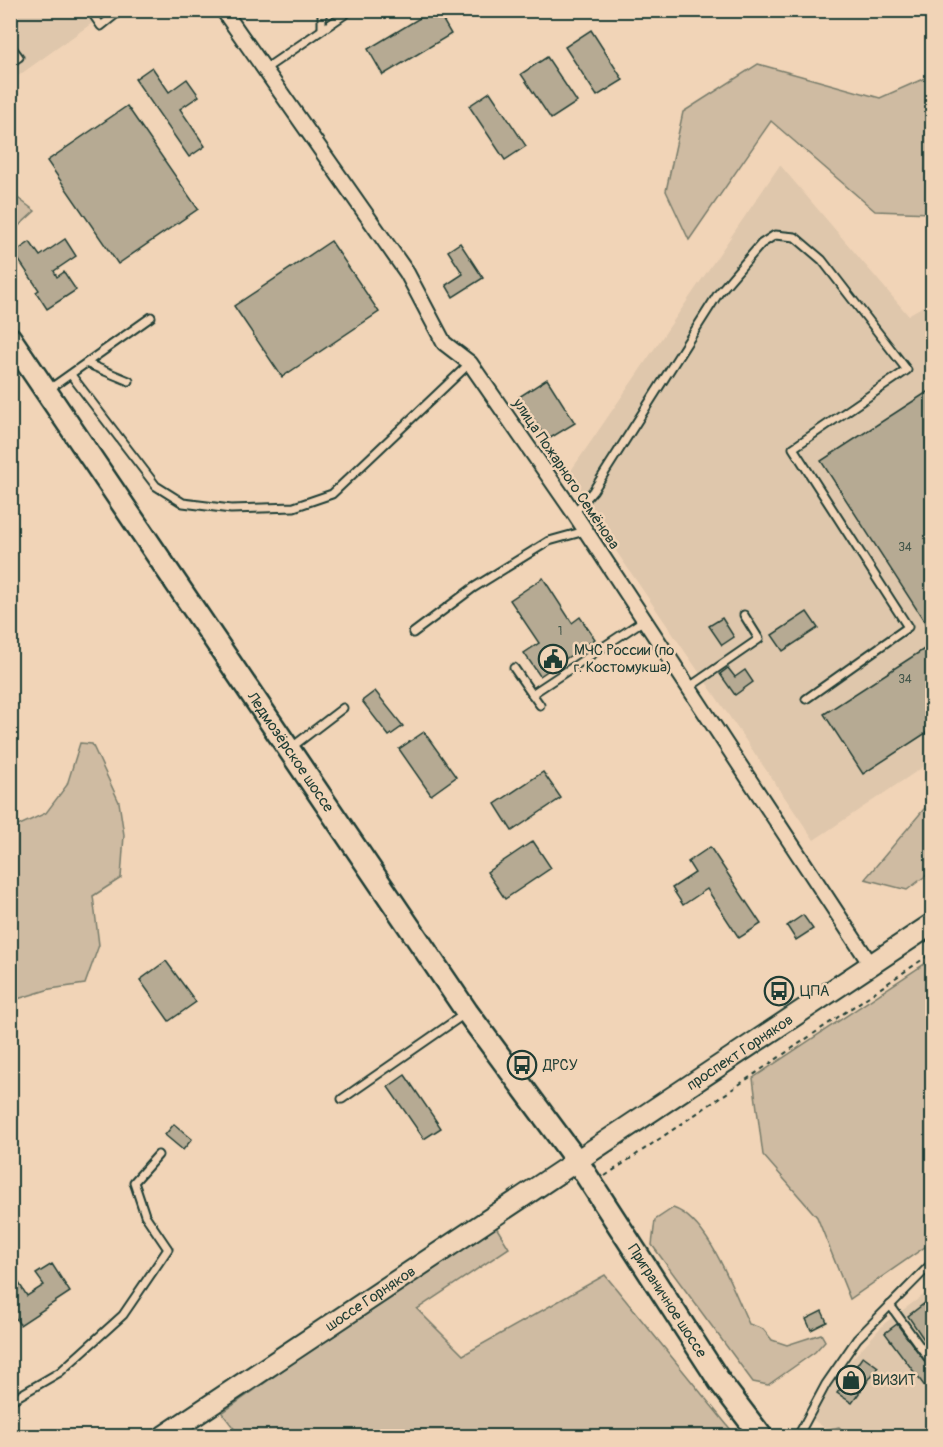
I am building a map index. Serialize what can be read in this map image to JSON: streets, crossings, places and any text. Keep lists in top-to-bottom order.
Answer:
{
  "streets": {
    "main road": [
      "Ледмозёрское шоссе",
      "проспект Горняков",
      "шоссе Горняков",
      "Приграничное шоссе"
    ],
    "street": ["улица Пожарного Семёнова"]
  },
  "crossings": [
    ["улица Пожарного Семёнова", "проспект Горняков"],
    ["Ледмозёрское шоссе", "проспект Горняков"],
    ["Ледмозёрское шоссе", "шоссе Горняков"],
    ["Ледмозёрское шоссе", "Приграничное шоссе"],
    ["проспект Горняков", "шоссе Горняков"],
    ["проспект Горняков", "Приграничное шоссе"],
    ["шоссе Горняков", "Приграничное шоссе"]
  ],
  "places": {
    "public building": ["МЧС России (по г. Костомукша)"],
    "bus stop": ["ЦПА", "ДРСУ"],
    "shop": ["ВИЗИТ"]
  },
  "house_numbers": ["34", "1", "34"]
}
